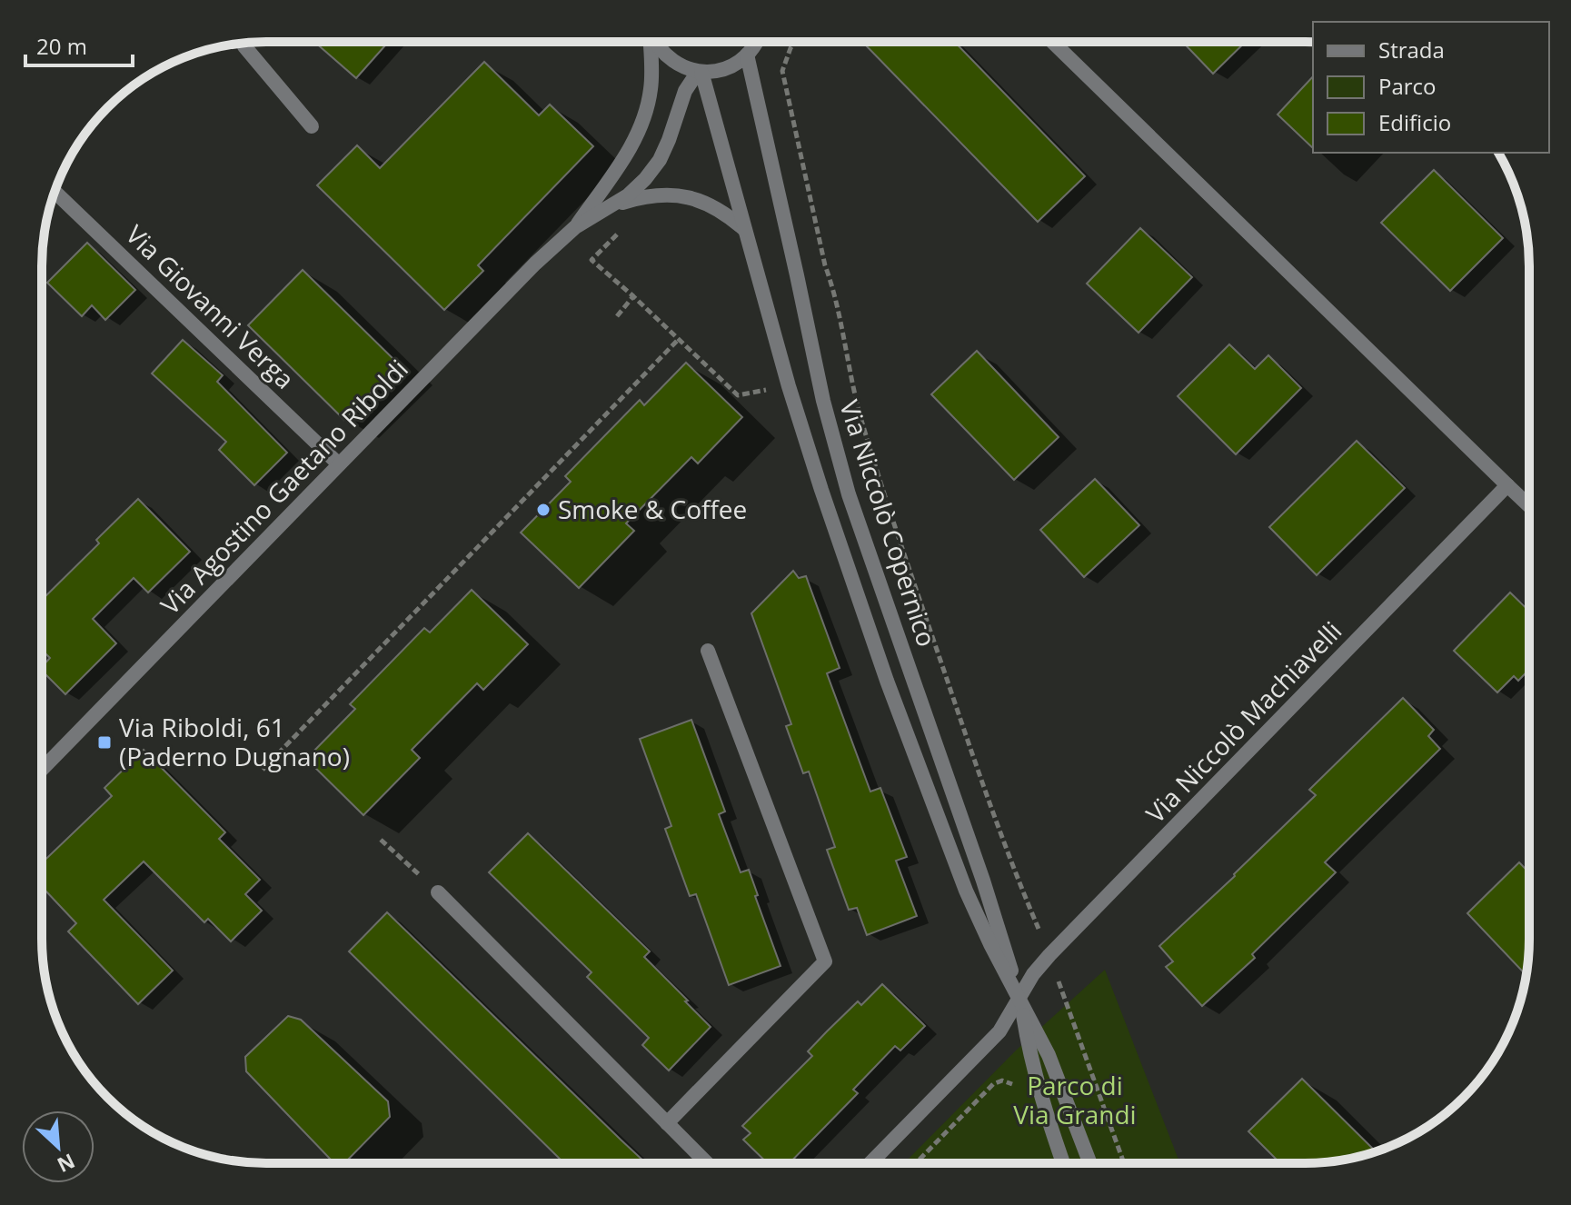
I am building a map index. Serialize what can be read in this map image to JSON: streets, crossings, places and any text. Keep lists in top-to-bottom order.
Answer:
{
  "streets": {
    "street": [
      "Via Giovanni Verga",
      "Via Agostino Gaetano Riboldi",
      "Via Niccolò Copernico",
      "Via Niccolò Machiavelli"
    ]
  },
  "crossings": [
    ["Via Giovanni Verga", "Via Agostino Gaetano Riboldi"],
    ["Via Agostino Gaetano Riboldi", "Via Niccolò Copernico"],
    ["Via Niccolò Copernico", "Via Niccolò Machiavelli"]
  ],
  "parks": ["Parco di Via Grandi"],
  "places": {
    "other": ["Smoke & Coffee"],
    "transit": ["Via Riboldi, 61 (Paderno Dugnano)"]
  },
  "legend": ["Strada", "Parco", "Edificio"],
  "scale_bar": "20 m",
  "north": "bottom right"
}
